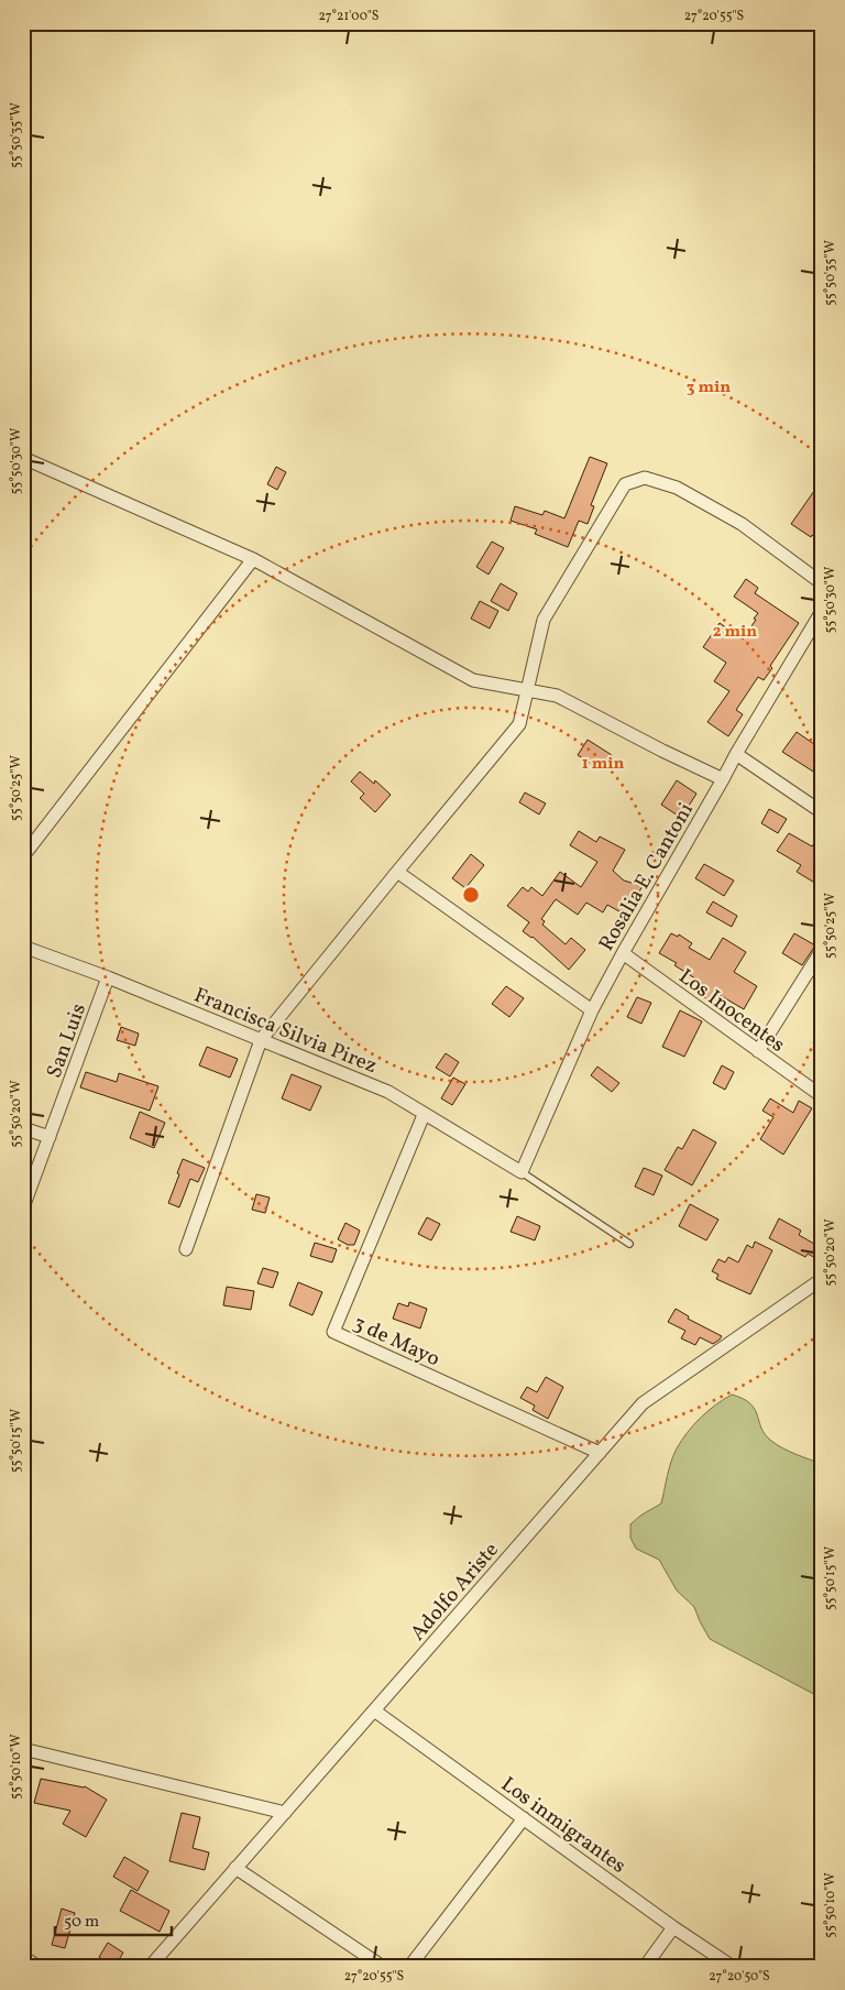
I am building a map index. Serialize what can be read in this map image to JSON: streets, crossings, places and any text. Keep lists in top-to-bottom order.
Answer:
{
  "streets": {
    "street": [
      "Rosalia E. Cantoni",
      "Los Inocentes",
      "Francisca Silvia Pirez",
      "San Luis",
      "3 de Mayo",
      "Adolfo Ariste",
      "Los inmigrantes"
    ]
  },
  "crossings": [
    ["Rosalia E. Cantoni", "Los Inocentes"],
    ["Rosalia E. Cantoni", "Francisca Silvia Pirez"],
    ["Francisca Silvia Pirez", "San Luis"],
    ["Francisca Silvia Pirez", "3 de Mayo"],
    ["3 de Mayo", "Adolfo Ariste"],
    ["Adolfo Ariste", "Los inmigrantes"]
  ],
  "scale_bar": "50 m",
  "coordinates": [
    "27°21'00\"S",
    "27°20'55\"S",
    "55°50'35\"W",
    "55°50'30\"W",
    "55°50'25\"W",
    "55°50'20\"W",
    "55°50'15\"W",
    "55°50'10\"W",
    "27°20'50\"S"
  ],
  "rings": ["3 min", "2 min", "1 min"]
}
